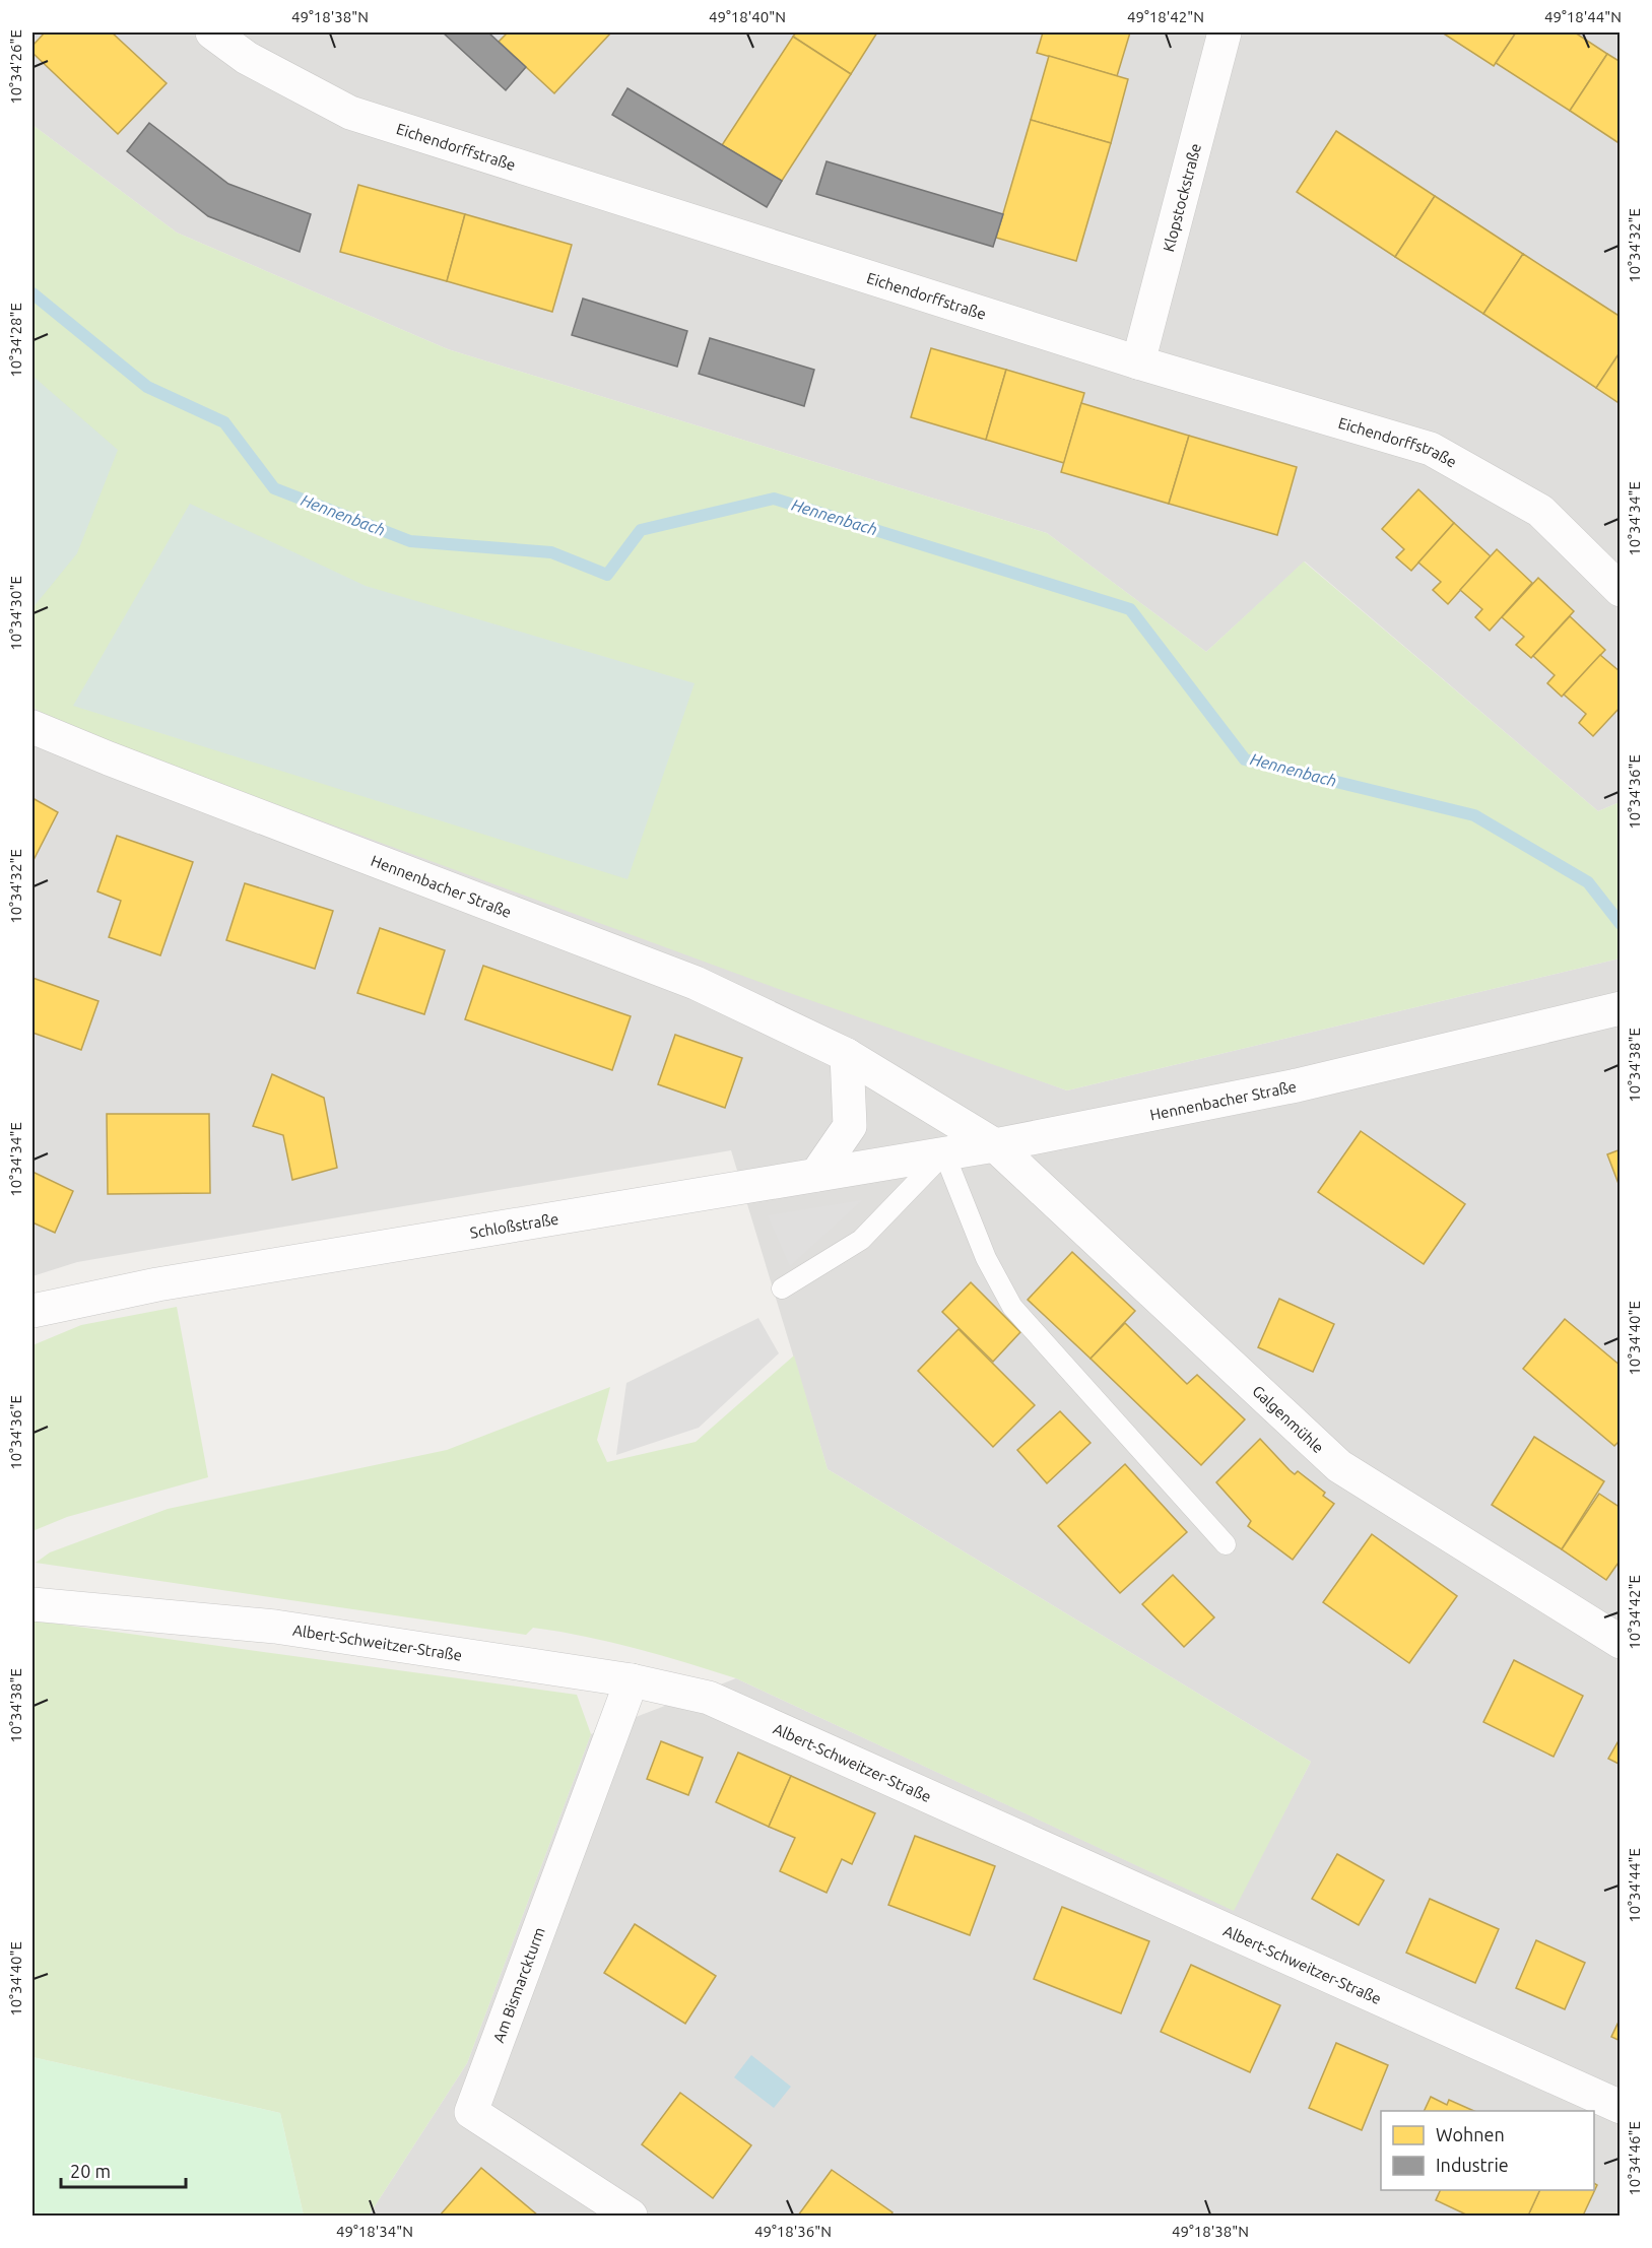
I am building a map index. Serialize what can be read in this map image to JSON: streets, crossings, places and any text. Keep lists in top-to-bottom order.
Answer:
{
  "streets": {
    "street": [
      "Eichendorffstraße",
      "Klopstockstraße",
      "Hennenbacher Straße",
      "Schloßstraße",
      "Galgenmühle",
      "Albert-Schweitzer-Straße",
      "Am Bismarckturm"
    ]
  },
  "crossings": [
    ["Eichendorffstraße", "Klopstockstraße"],
    ["Hennenbacher Straße", "Schloßstraße"],
    ["Hennenbacher Straße", "Galgenmühle"],
    ["Schloßstraße", "Galgenmühle"],
    ["Albert-Schweitzer-Straße", "Am Bismarckturm"]
  ],
  "water": ["Hennenbach"],
  "legend": ["Wohnen", "Industrie"],
  "scale_bar": "20 m",
  "coordinates": [
    "49°18'38\"N",
    "49°18'40\"N",
    "49°18'42\"N",
    "49°18'44\"N",
    "10°34'26\"E",
    "10°34'32\"E",
    "10°34'28\"E",
    "10°34'34\"E",
    "10°34'30\"E",
    "10°34'36\"E",
    "10°34'38\"E",
    "10°34'40\"E",
    "10°34'42\"E",
    "10°34'44\"E",
    "10°34'46\"E",
    "49°18'34\"N",
    "49°18'36\"N"
  ]
}
